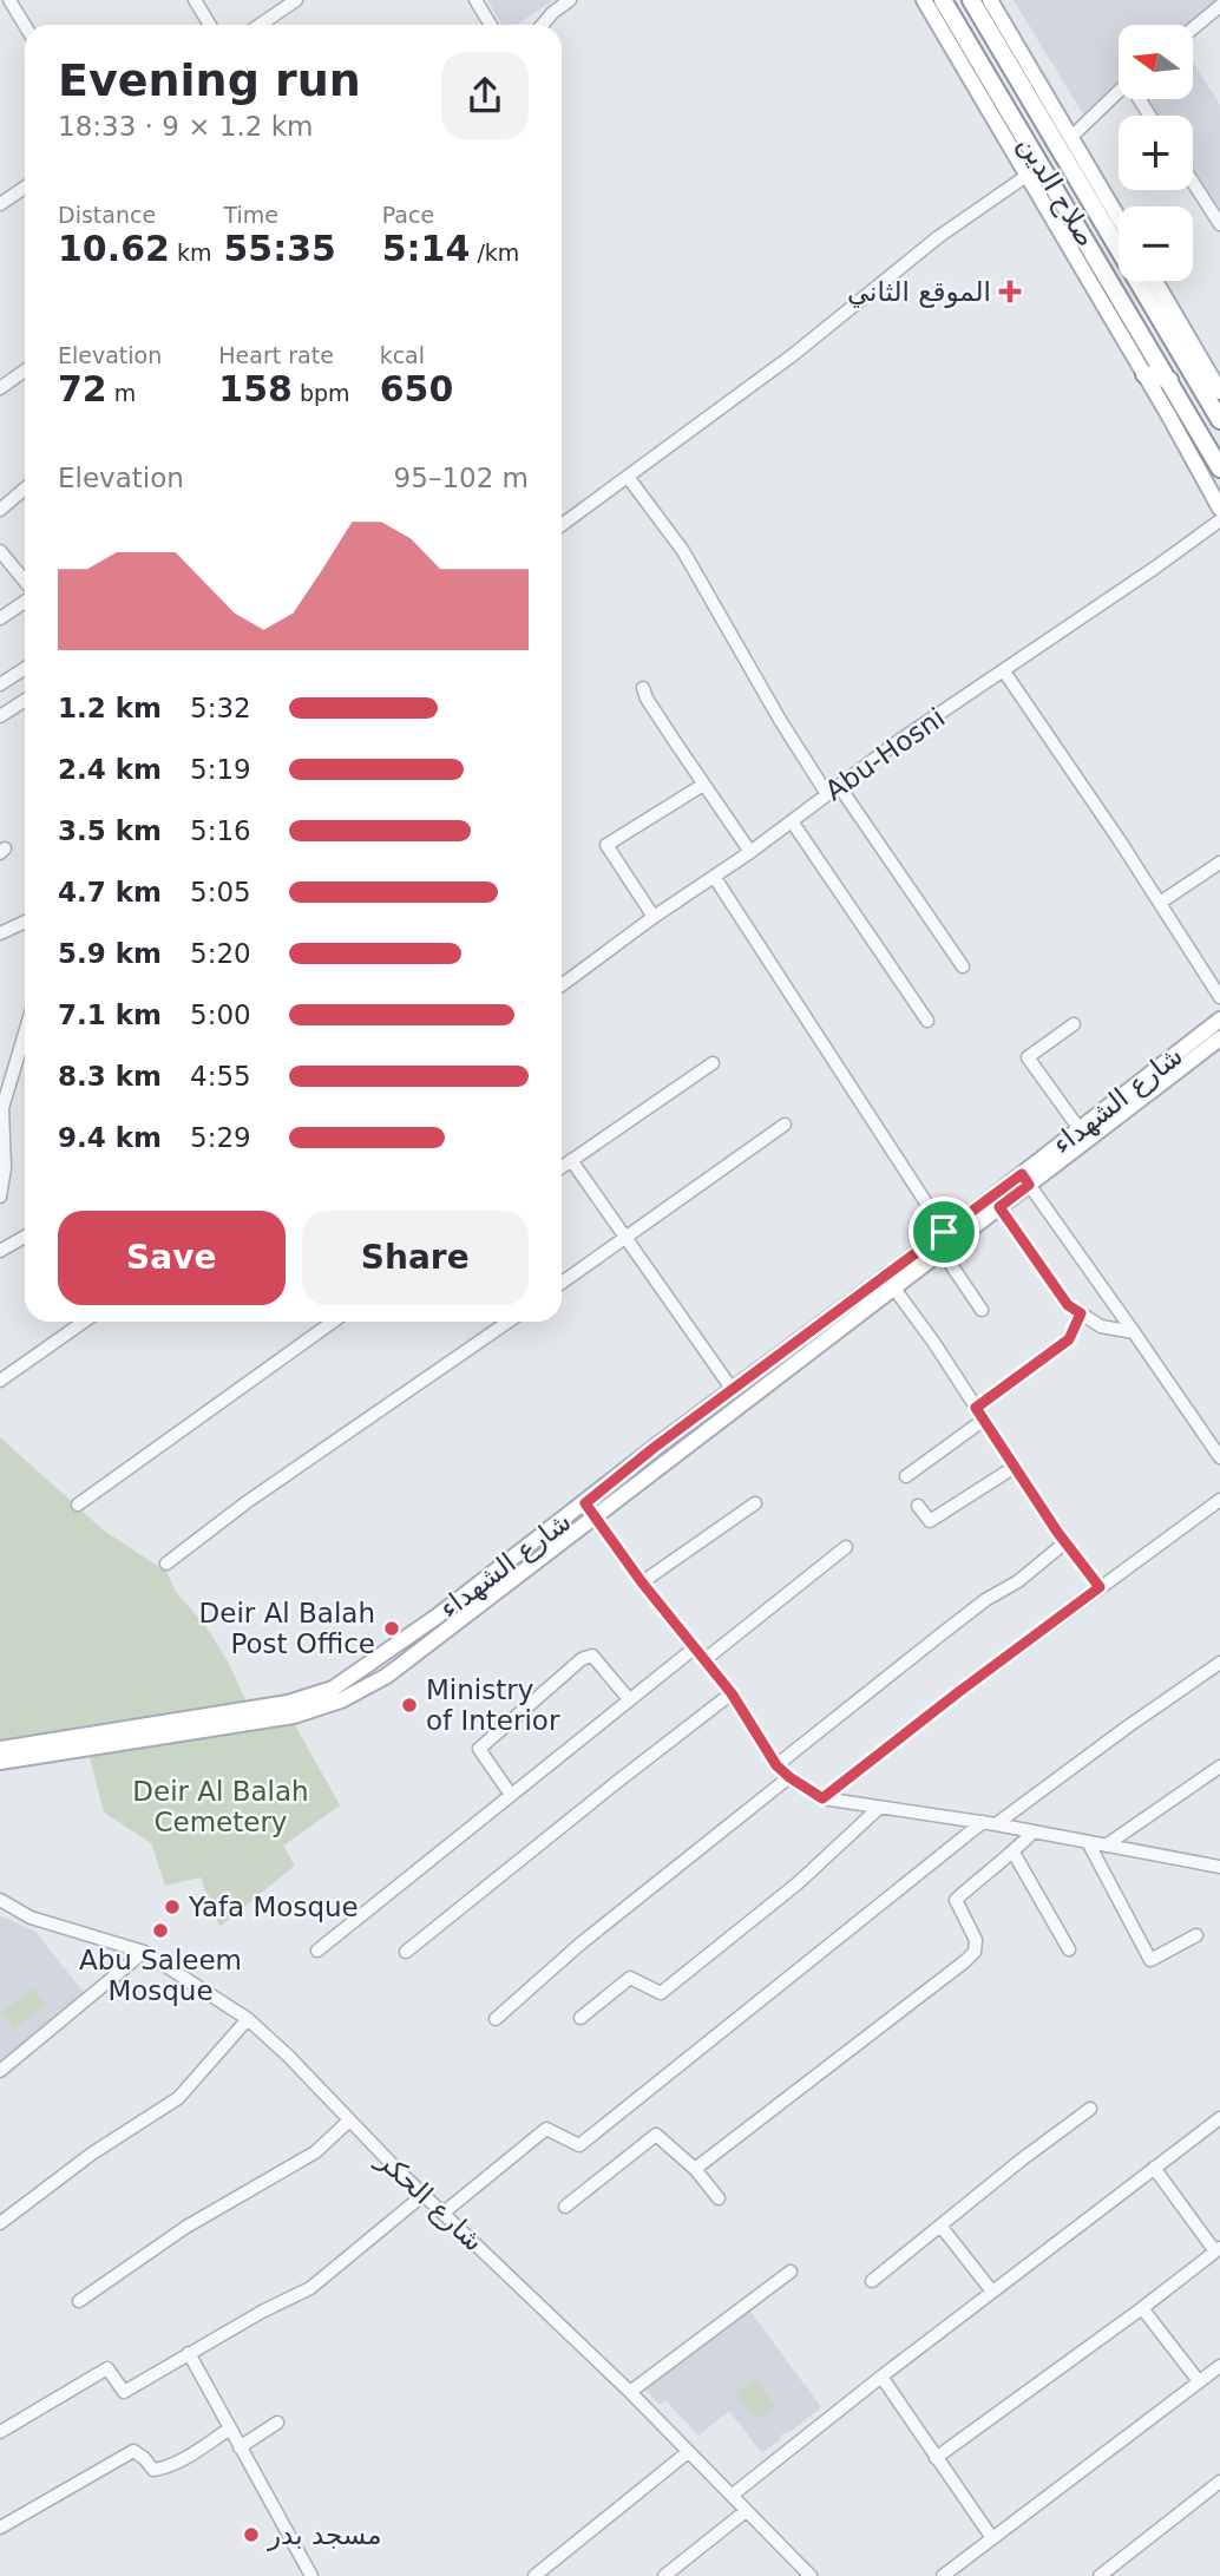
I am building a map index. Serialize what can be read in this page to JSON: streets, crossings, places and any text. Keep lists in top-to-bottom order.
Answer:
{
  "streets": {
    "highway": ["صلاح الدين"],
    "main road": ["شارع الشهداء"],
    "street": ["Abu-Hosni", "شارع الحكر"]
  },
  "parks": ["Deir Al Balah Cemetery"],
  "places": {
    "health": ["الموقع الثاني"],
    "other": [
      "Deir Al Balah Post Office",
      "Ministry of Interior",
      "Yafa Mosque",
      "Abu Saleem Mosque",
      "مسجد بدر"
    ]
  },
  "north": "left",
  "page": {
    "map_buttons": ["+", "−"],
    "heading": ["Evening run", "18:33 · 9 × 1.2 km"],
    "stats": [
      ["Distance", "10.62 km"],
      ["Time", "55:35"],
      ["Pace", "5:14 /km"],
      ["Elevation", "72 m"],
      ["Heart rate", "158 bpm"],
      ["kcal", "650"]
    ],
    "chart": ["Elevation", "95–102 m"],
    "list": [
      {
        "name": "1.2 km",
        "note": "5:32"
      },
      {
        "name": "2.4 km",
        "note": "5:19"
      },
      {
        "name": "3.5 km",
        "note": "5:16"
      },
      {
        "name": "4.7 km",
        "note": "5:05"
      },
      {
        "name": "5.9 km",
        "note": "5:20"
      },
      {
        "name": "7.1 km",
        "note": "5:00"
      },
      {
        "name": "8.3 km",
        "note": "4:55"
      },
      {
        "name": "9.4 km",
        "note": "5:29"
      }
    ],
    "buttons": ["Save", "Share"]
  }
}
